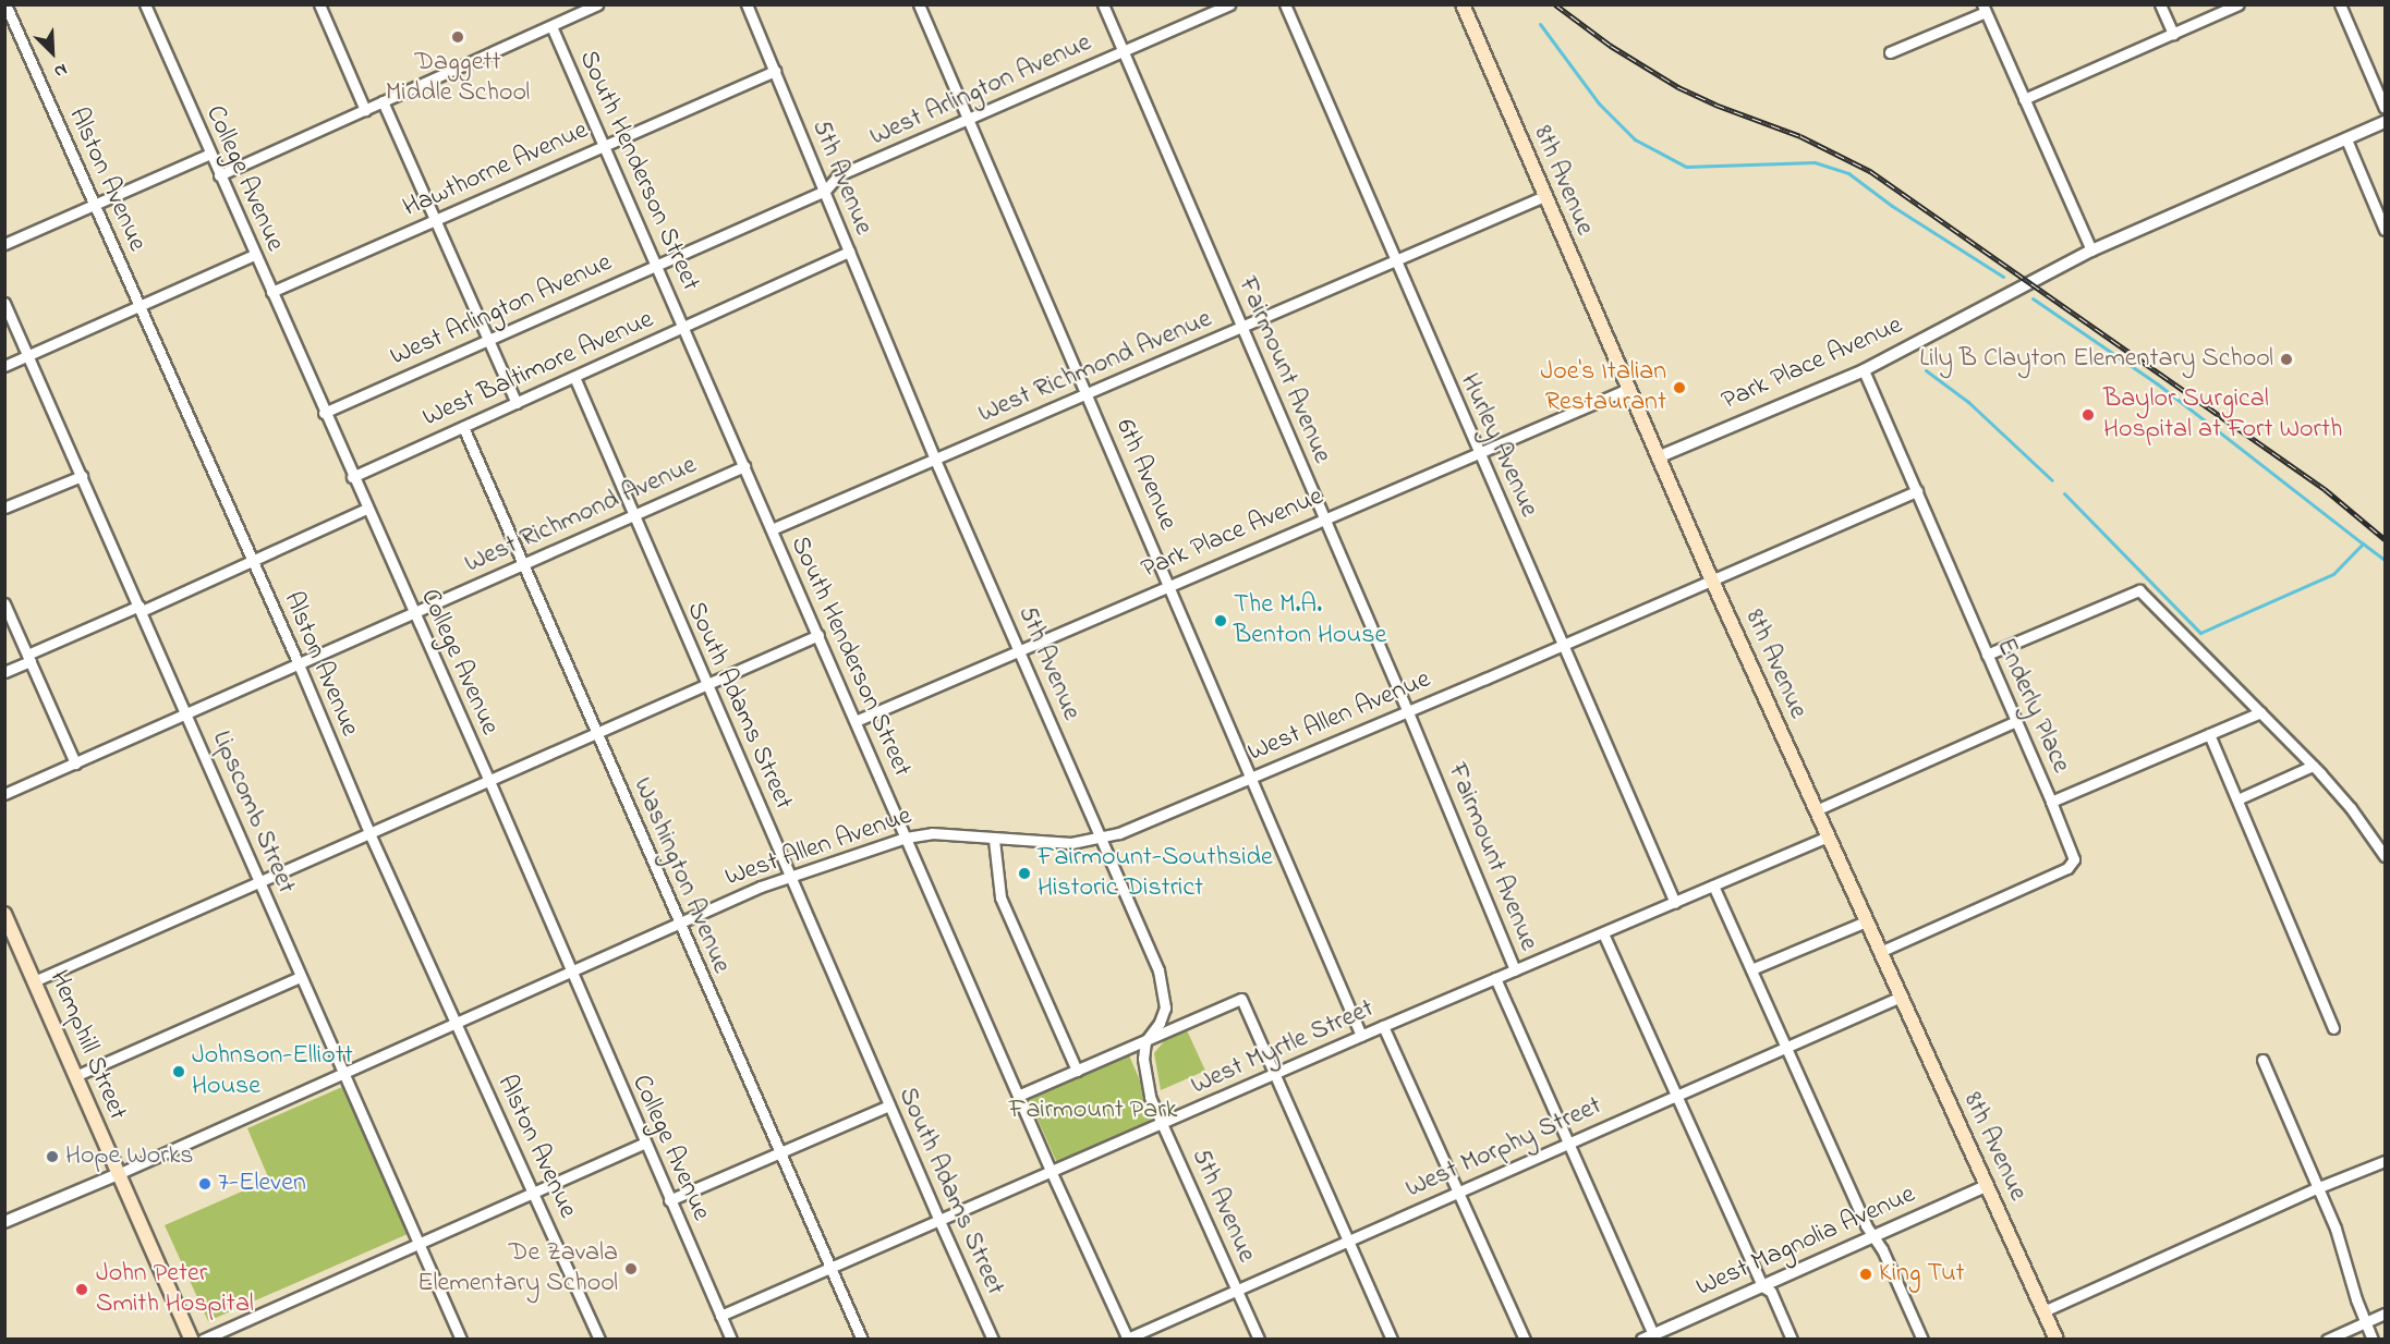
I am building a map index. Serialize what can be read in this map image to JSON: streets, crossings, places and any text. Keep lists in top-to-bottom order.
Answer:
{
  "streets": {
    "main road": ["8th Avenue", "Hemphill Street"],
    "street": [
      "West Arlington Avenue",
      "Hawthorne Avenue",
      "South Henderson Street",
      "5th Avenue",
      "College Avenue",
      "Alston Avenue",
      "Park Place Avenue",
      "West Richmond Avenue",
      "West Baltimore Avenue",
      "Fairmount Avenue",
      "Hurley Avenue",
      "6th Avenue",
      "South Adams Street",
      "Enderly Place",
      "West Allen Avenue",
      "Lipscomb Street",
      "Washington Avenue",
      "West Myrtle Street",
      "West Morphy Street",
      "West Magnolia Avenue"
    ]
  },
  "crossings": [
    ["West Arlington Avenue", "South Henderson Street"],
    ["West Arlington Avenue", "5th Avenue"],
    ["West Arlington Avenue", "College Avenue"],
    ["West Arlington Avenue", "Fairmount Avenue"],
    ["West Arlington Avenue", "6th Avenue"],
    ["Hawthorne Avenue", "South Henderson Street"],
    ["Hawthorne Avenue", "5th Avenue"],
    ["Hawthorne Avenue", "College Avenue"],
    ["South Henderson Street", "Park Place Avenue"],
    ["South Henderson Street", "West Richmond Avenue"],
    ["South Henderson Street", "West Baltimore Avenue"],
    ["South Henderson Street", "West Allen Avenue"],
    ["South Henderson Street", "West Myrtle Street"],
    ["South Henderson Street", "West Morphy Street"],
    ["5th Avenue", "Park Place Avenue"],
    ["5th Avenue", "West Richmond Avenue"],
    ["5th Avenue", "West Baltimore Avenue"],
    ["5th Avenue", "West Allen Avenue"],
    ["5th Avenue", "West Myrtle Street"],
    ["5th Avenue", "West Morphy Street"],
    ["College Avenue", "West Richmond Avenue"],
    ["College Avenue", "West Baltimore Avenue"],
    ["College Avenue", "West Allen Avenue"],
    ["College Avenue", "West Myrtle Street"],
    ["Alston Avenue", "West Richmond Avenue"],
    ["Alston Avenue", "West Allen Avenue"],
    ["8th Avenue", "Park Place Avenue"],
    ["8th Avenue", "West Richmond Avenue"],
    ["8th Avenue", "Enderly Place"],
    ["8th Avenue", "West Allen Avenue"],
    ["8th Avenue", "West Myrtle Street"],
    ["8th Avenue", "West Morphy Street"],
    ["8th Avenue", "West Magnolia Avenue"],
    ["Park Place Avenue", "Fairmount Avenue"],
    ["Park Place Avenue", "Hurley Avenue"],
    ["Park Place Avenue", "6th Avenue"],
    ["Park Place Avenue", "Enderly Place"],
    ["West Richmond Avenue", "Fairmount Avenue"],
    ["West Richmond Avenue", "Hurley Avenue"],
    ["West Richmond Avenue", "6th Avenue"],
    ["West Richmond Avenue", "South Adams Street"],
    ["West Richmond Avenue", "Lipscomb Street"],
    ["West Richmond Avenue", "Washington Avenue"],
    ["West Baltimore Avenue", "South Adams Street"],
    ["West Baltimore Avenue", "Washington Avenue"],
    ["Fairmount Avenue", "West Allen Avenue"],
    ["Fairmount Avenue", "West Myrtle Street"],
    ["Fairmount Avenue", "West Morphy Street"],
    ["Fairmount Avenue", "West Magnolia Avenue"],
    ["Hurley Avenue", "West Allen Avenue"],
    ["Hurley Avenue", "West Myrtle Street"],
    ["6th Avenue", "West Allen Avenue"],
    ["6th Avenue", "West Myrtle Street"],
    ["South Adams Street", "West Allen Avenue"],
    ["South Adams Street", "West Myrtle Street"],
    ["Enderly Place", "West Allen Avenue"],
    ["West Allen Avenue", "Lipscomb Street"],
    ["West Allen Avenue", "Washington Avenue"],
    ["West Allen Avenue", "Hemphill Street"],
    ["Washington Avenue", "West Myrtle Street"]
  ],
  "parks": ["Fairmount Park"],
  "places": [
    "Daggett Middle School",
    "Lily B Clayton Elementary School",
    "Joe's Italian Restaurant",
    "Baylor Surgical Hospital at Fort Worth",
    "The M.A. Benton House",
    "Fairmount-Southside Historic District",
    "Johnson-Elliott House",
    "Hope Works",
    "7-Eleven",
    "De Zavala Elementary School",
    "King Tut",
    "John Peter Smith Hospital"
  ],
  "north": "bottom right"
}
